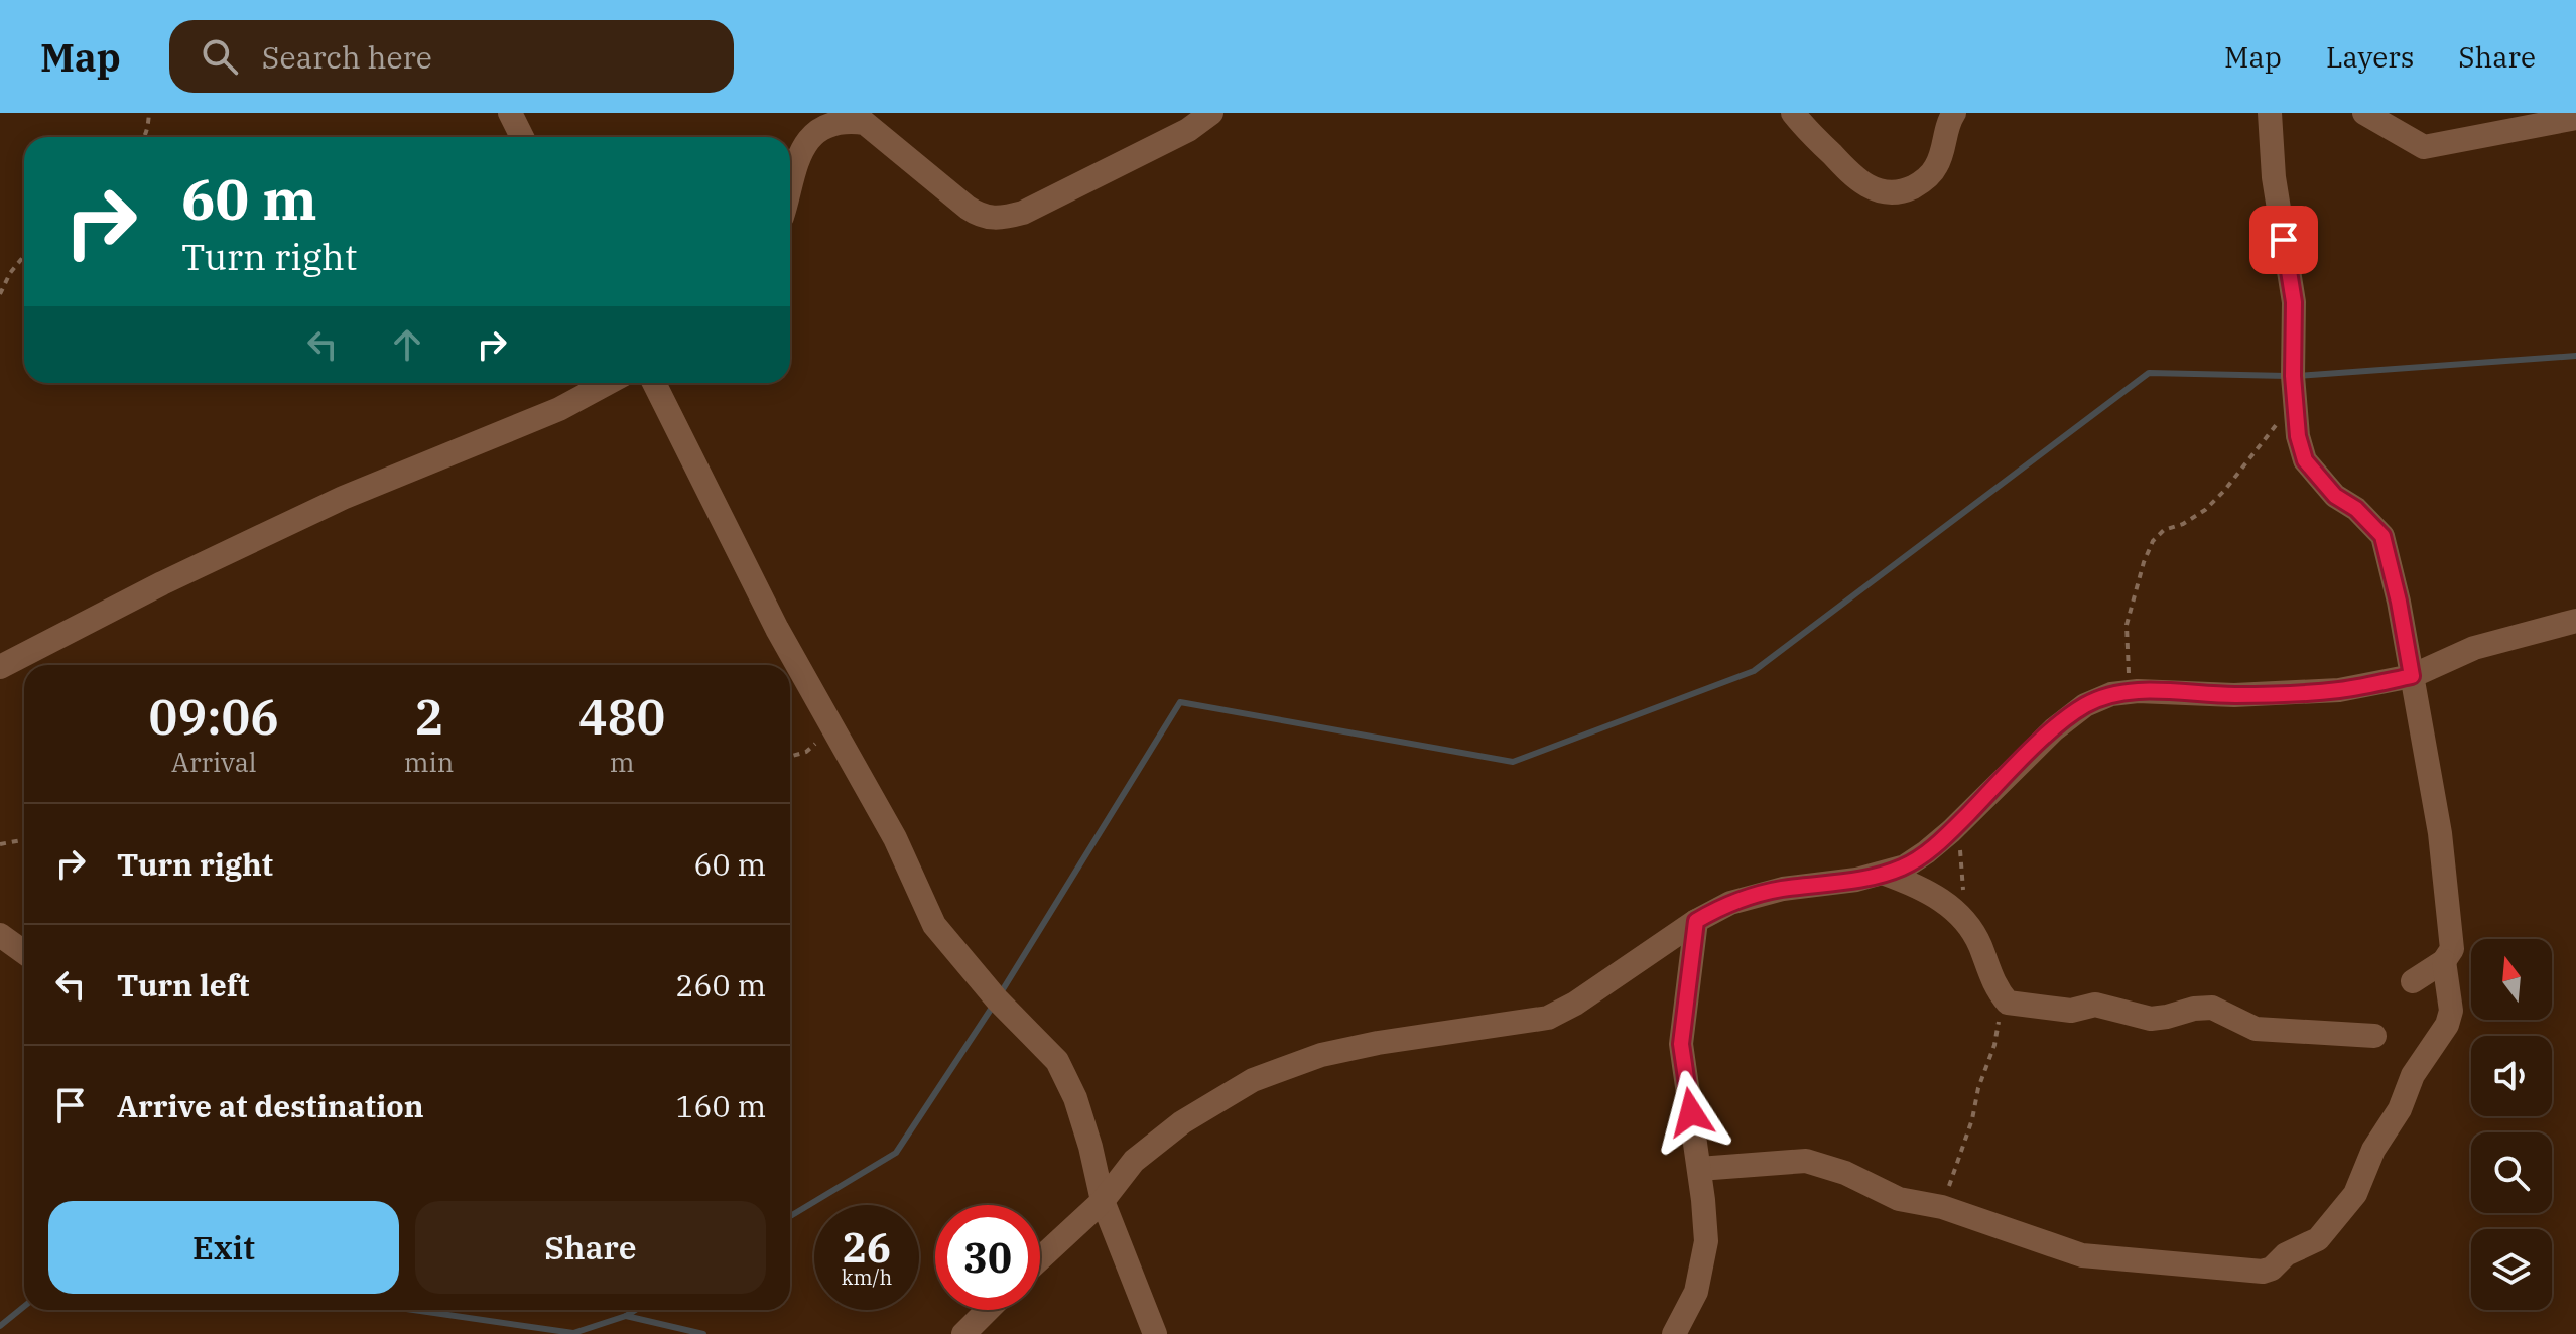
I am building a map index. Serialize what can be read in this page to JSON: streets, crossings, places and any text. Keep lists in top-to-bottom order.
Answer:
{
  "north": "top",
  "page": {
    "header": "Map",
    "search": "Search here",
    "nav": ["Map", "Layers", "Share"],
    "turn": ["60 m", "Turn right"],
    "eta": [
      "09:06",
      "Arrival",
      "2",
      "min",
      "480",
      "m"
    ],
    "list": [
      {
        "name": "Turn right",
        "value": "60 m"
      },
      {
        "name": "Turn left",
        "value": "260 m"
      },
      {
        "name": "Arrive at destination",
        "value": "160 m"
      }
    ],
    "buttons": ["Exit", "Share"],
    "speed": "26 km/h",
    "limit": "30"
  }
}
